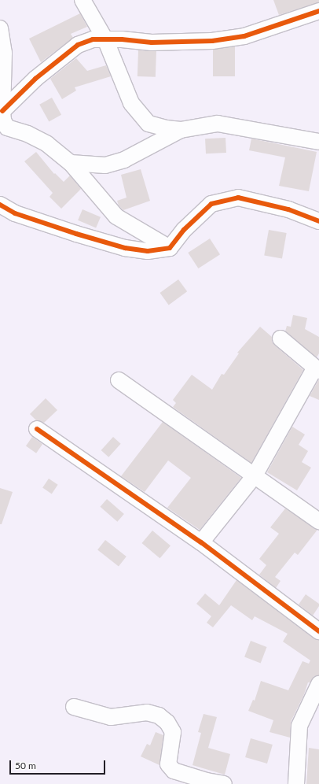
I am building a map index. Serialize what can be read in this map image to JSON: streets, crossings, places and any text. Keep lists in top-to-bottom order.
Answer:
{
  "scale_bar": "50 m"
}
